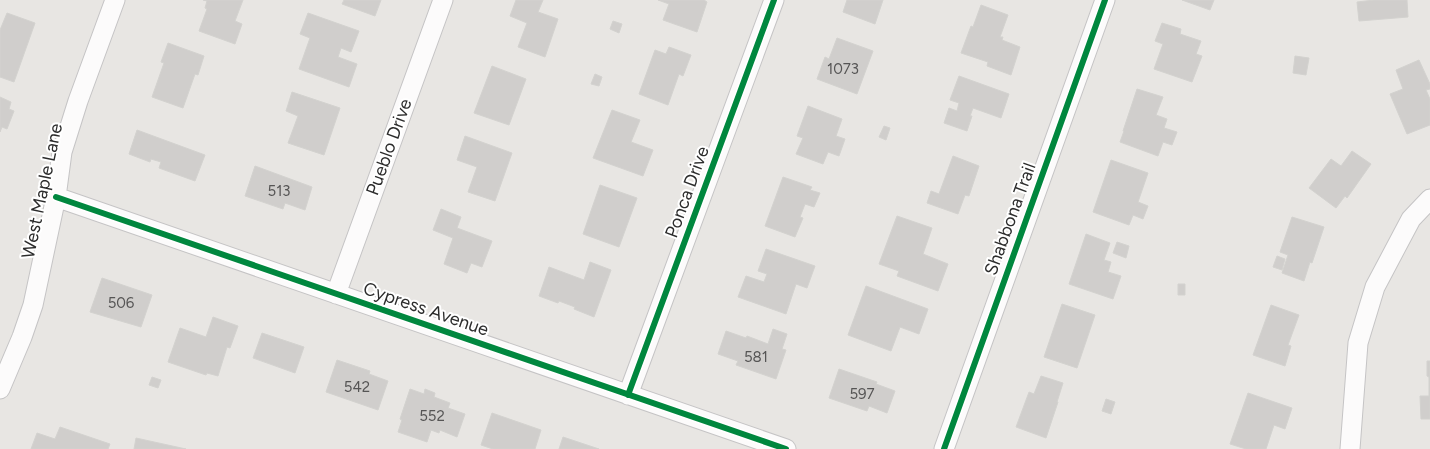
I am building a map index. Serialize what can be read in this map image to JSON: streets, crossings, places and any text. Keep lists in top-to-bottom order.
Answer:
{
  "streets": {
    "street": [
      "Pueblo Drive",
      "West Maple Lane",
      "Ponca Drive",
      "Shabbona Trail",
      "Cypress Avenue"
    ]
  },
  "crossings": [
    ["Pueblo Drive", "Cypress Avenue"],
    ["West Maple Lane", "Cypress Avenue"],
    ["Ponca Drive", "Cypress Avenue"]
  ],
  "house_numbers": [
    "1073",
    "513",
    "506",
    "581",
    "542",
    "597",
    "552"
  ]
}
